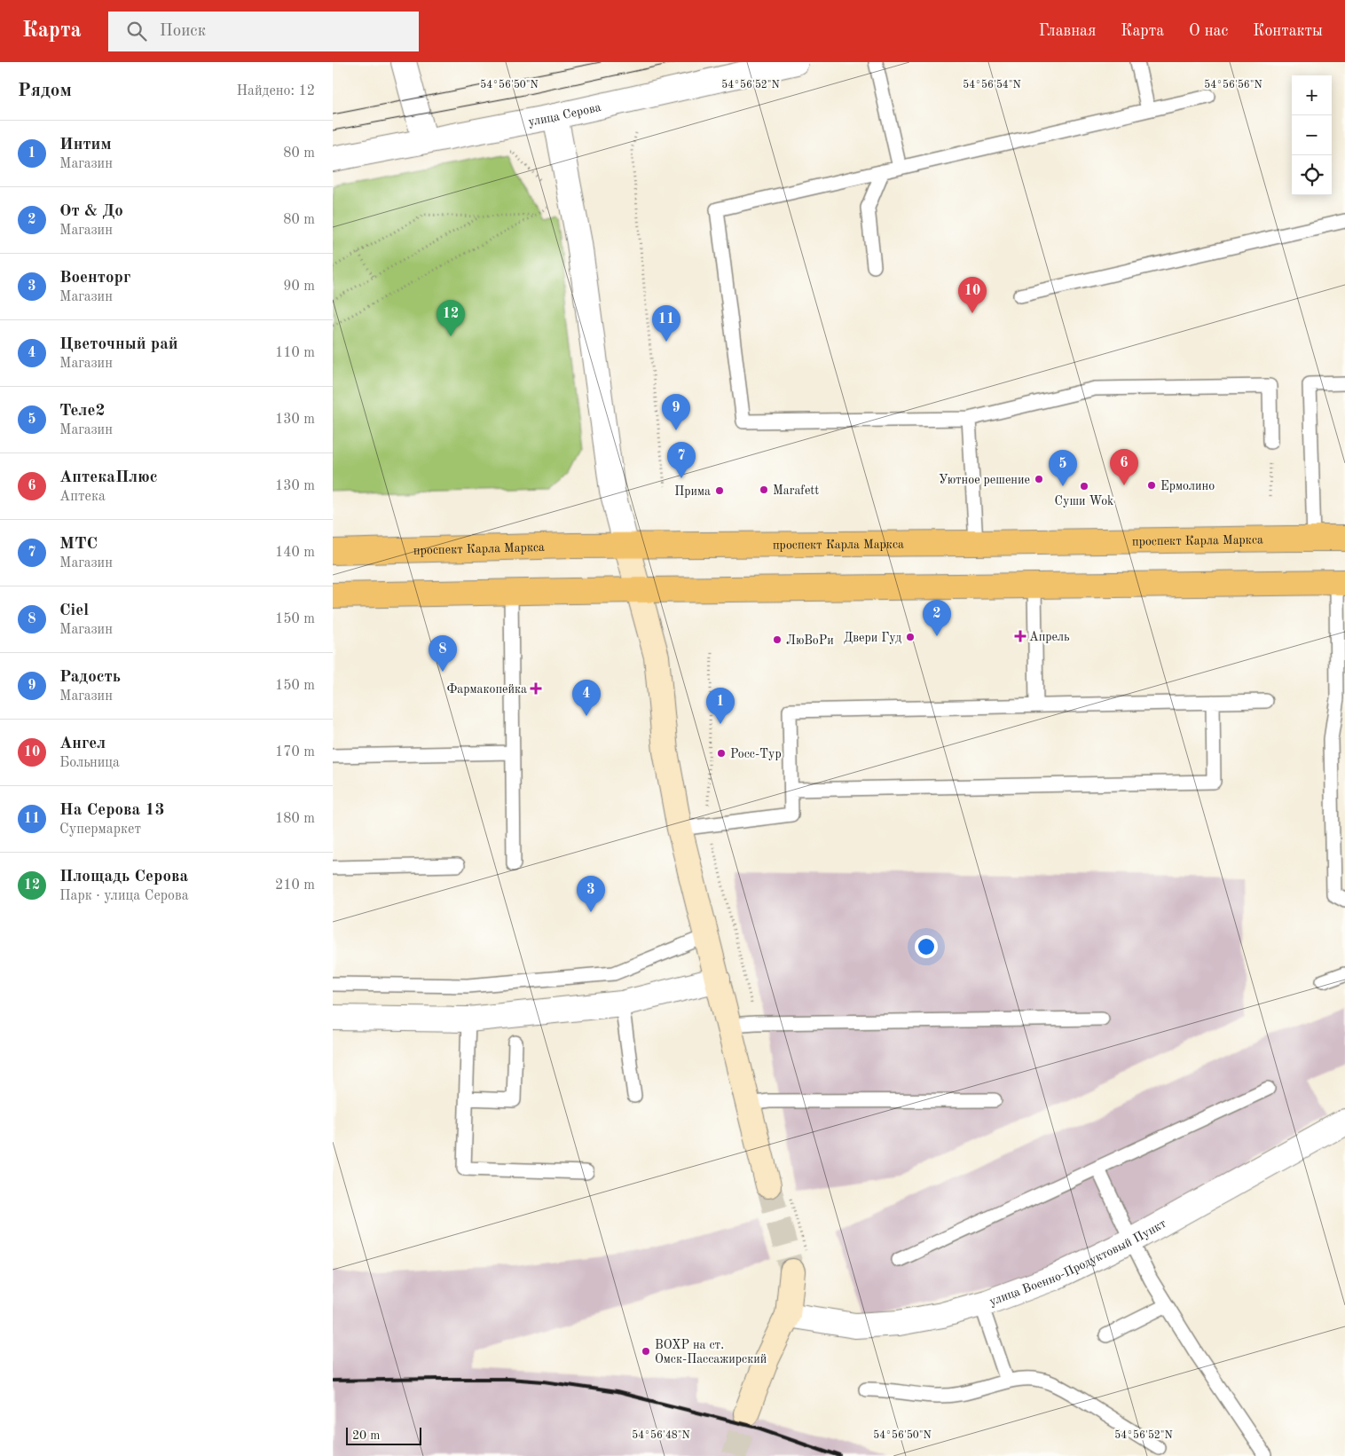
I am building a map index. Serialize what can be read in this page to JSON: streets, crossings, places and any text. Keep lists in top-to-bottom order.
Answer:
{
  "streets": {
    "main road": ["проспект Карла Маркса"],
    "street": ["улица Серова", "улица Военно-Продуктовый Пункт"]
  },
  "places": {
    "other": [
      "Уютное решение",
      "Ермолино",
      "Суши Wok",
      "Marafett",
      "Прима",
      "Двери Гуд",
      "ЛюВоРи",
      "Росс-Тур",
      "ВОХР на ст. Омск-Пассажирский"
    ],
    "health": ["Апрель", "Фармакопейка"]
  },
  "scale_bar": "20 m",
  "page": {
    "header": "Карта",
    "search": "Поиск",
    "nav": [
      "Главная",
      "Карта",
      "О нас",
      "Контакты"
    ],
    "heading": ["Рядом", "Найдено: 12"],
    "map_buttons": ["+", "−"],
    "list": [
      {
        "mark": "1",
        "name": "Интим",
        "note": "Магазин",
        "value": "80 m"
      },
      {
        "mark": "2",
        "name": "От & До",
        "note": "Магазин",
        "value": "80 m"
      },
      {
        "mark": "3",
        "name": "Военторг",
        "note": "Магазин",
        "value": "90 m"
      },
      {
        "mark": "4",
        "name": "Цветочный рай",
        "note": "Магазин",
        "value": "110 m"
      },
      {
        "mark": "5",
        "name": "Теле2",
        "note": "Магазин",
        "value": "130 m"
      },
      {
        "mark": "6",
        "name": "АптекаПлюс",
        "note": "Аптека",
        "value": "130 m"
      },
      {
        "mark": "7",
        "name": "МТС",
        "note": "Магазин",
        "value": "140 m"
      },
      {
        "mark": "8",
        "name": "Ciel",
        "note": "Магазин",
        "value": "150 m"
      },
      {
        "mark": "9",
        "name": "Радость",
        "note": "Магазин",
        "value": "150 m"
      },
      {
        "mark": "10",
        "name": "Ангел",
        "note": "Больница",
        "value": "170 m"
      },
      {
        "mark": "11",
        "name": "На Серова 13",
        "note": "Супермаркет",
        "value": "180 m"
      },
      {
        "mark": "12",
        "name": "Площадь Серова",
        "note": "Парк · улица Серова",
        "value": "210 m"
      }
    ],
    "pins": [
      "10",
      "12",
      "11",
      "9",
      "7",
      "6",
      "5",
      "2",
      "8",
      "4",
      "1",
      "3"
    ],
    "scale": "20 m"
  },
  "coordinates": [
    "54°56'50\"N",
    "54°56'52\"N",
    "54°56'54\"N",
    "54°56'56\"N",
    "54°56'48\"N"
  ]
}
